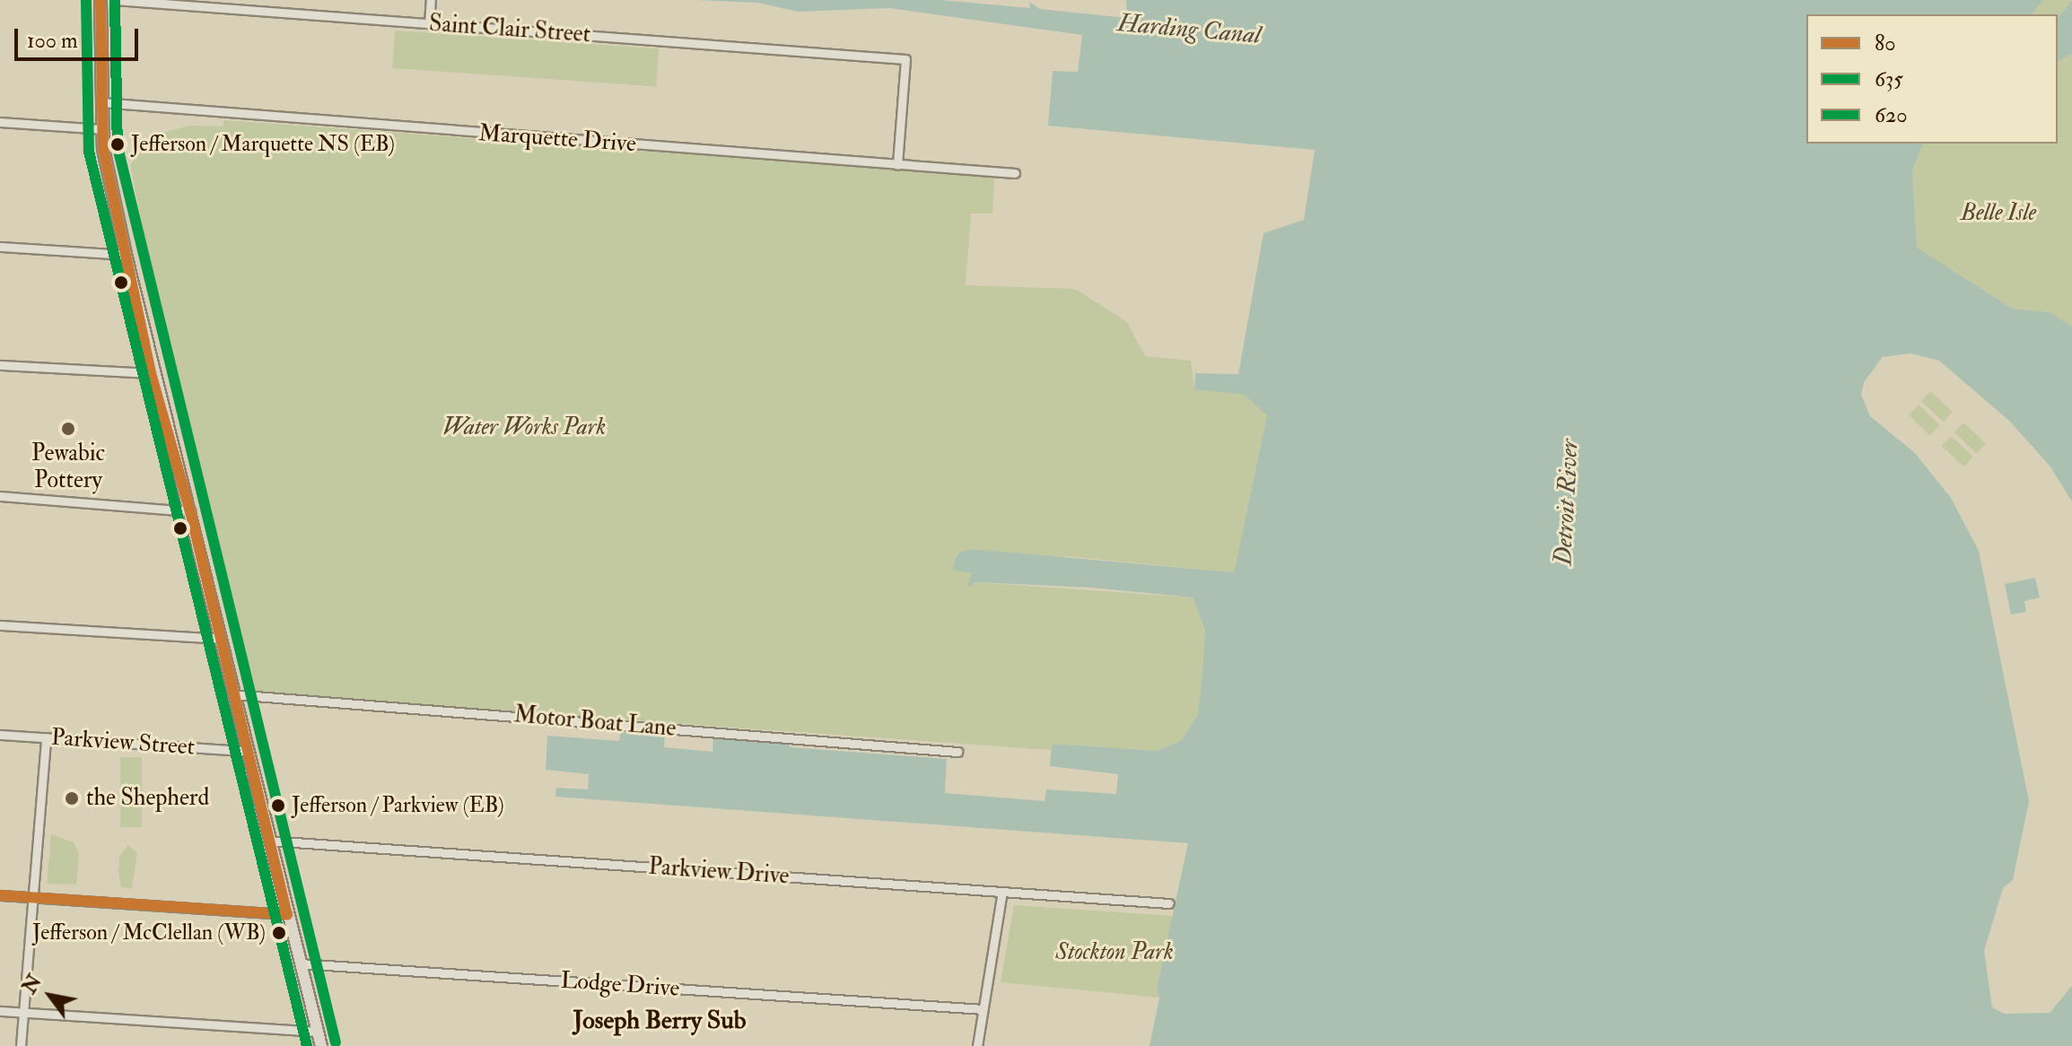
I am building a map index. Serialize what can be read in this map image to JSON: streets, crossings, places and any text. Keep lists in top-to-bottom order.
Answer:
{
  "streets": {
    "street": [
      "Saint Clair Street",
      "Marquette Drive",
      "Motor Boat Lane",
      "Parkview Street",
      "Parkview Drive",
      "Lodge Drive"
    ]
  },
  "crossings": [
    ["Saint Clair Street", "Marquette Drive"]
  ],
  "districts": ["Joseph Berry Sub"],
  "water": ["Harding Canal", "Detroit River"],
  "parks": ["Belle Isle", "Water Works Park", "Stockton Park"],
  "places": [
    "Jefferson / Marquette NS (EB)",
    "Pewabic Pottery",
    "the Shepherd",
    "Jefferson / Parkview (EB)",
    "Jefferson / McClellan (WB)"
  ],
  "lines": ["transit line 80", "transit line 635", "transit line 620"],
  "legend": ["80", "635", "620"],
  "scale_bar": "100 m",
  "north": "top left"
}
